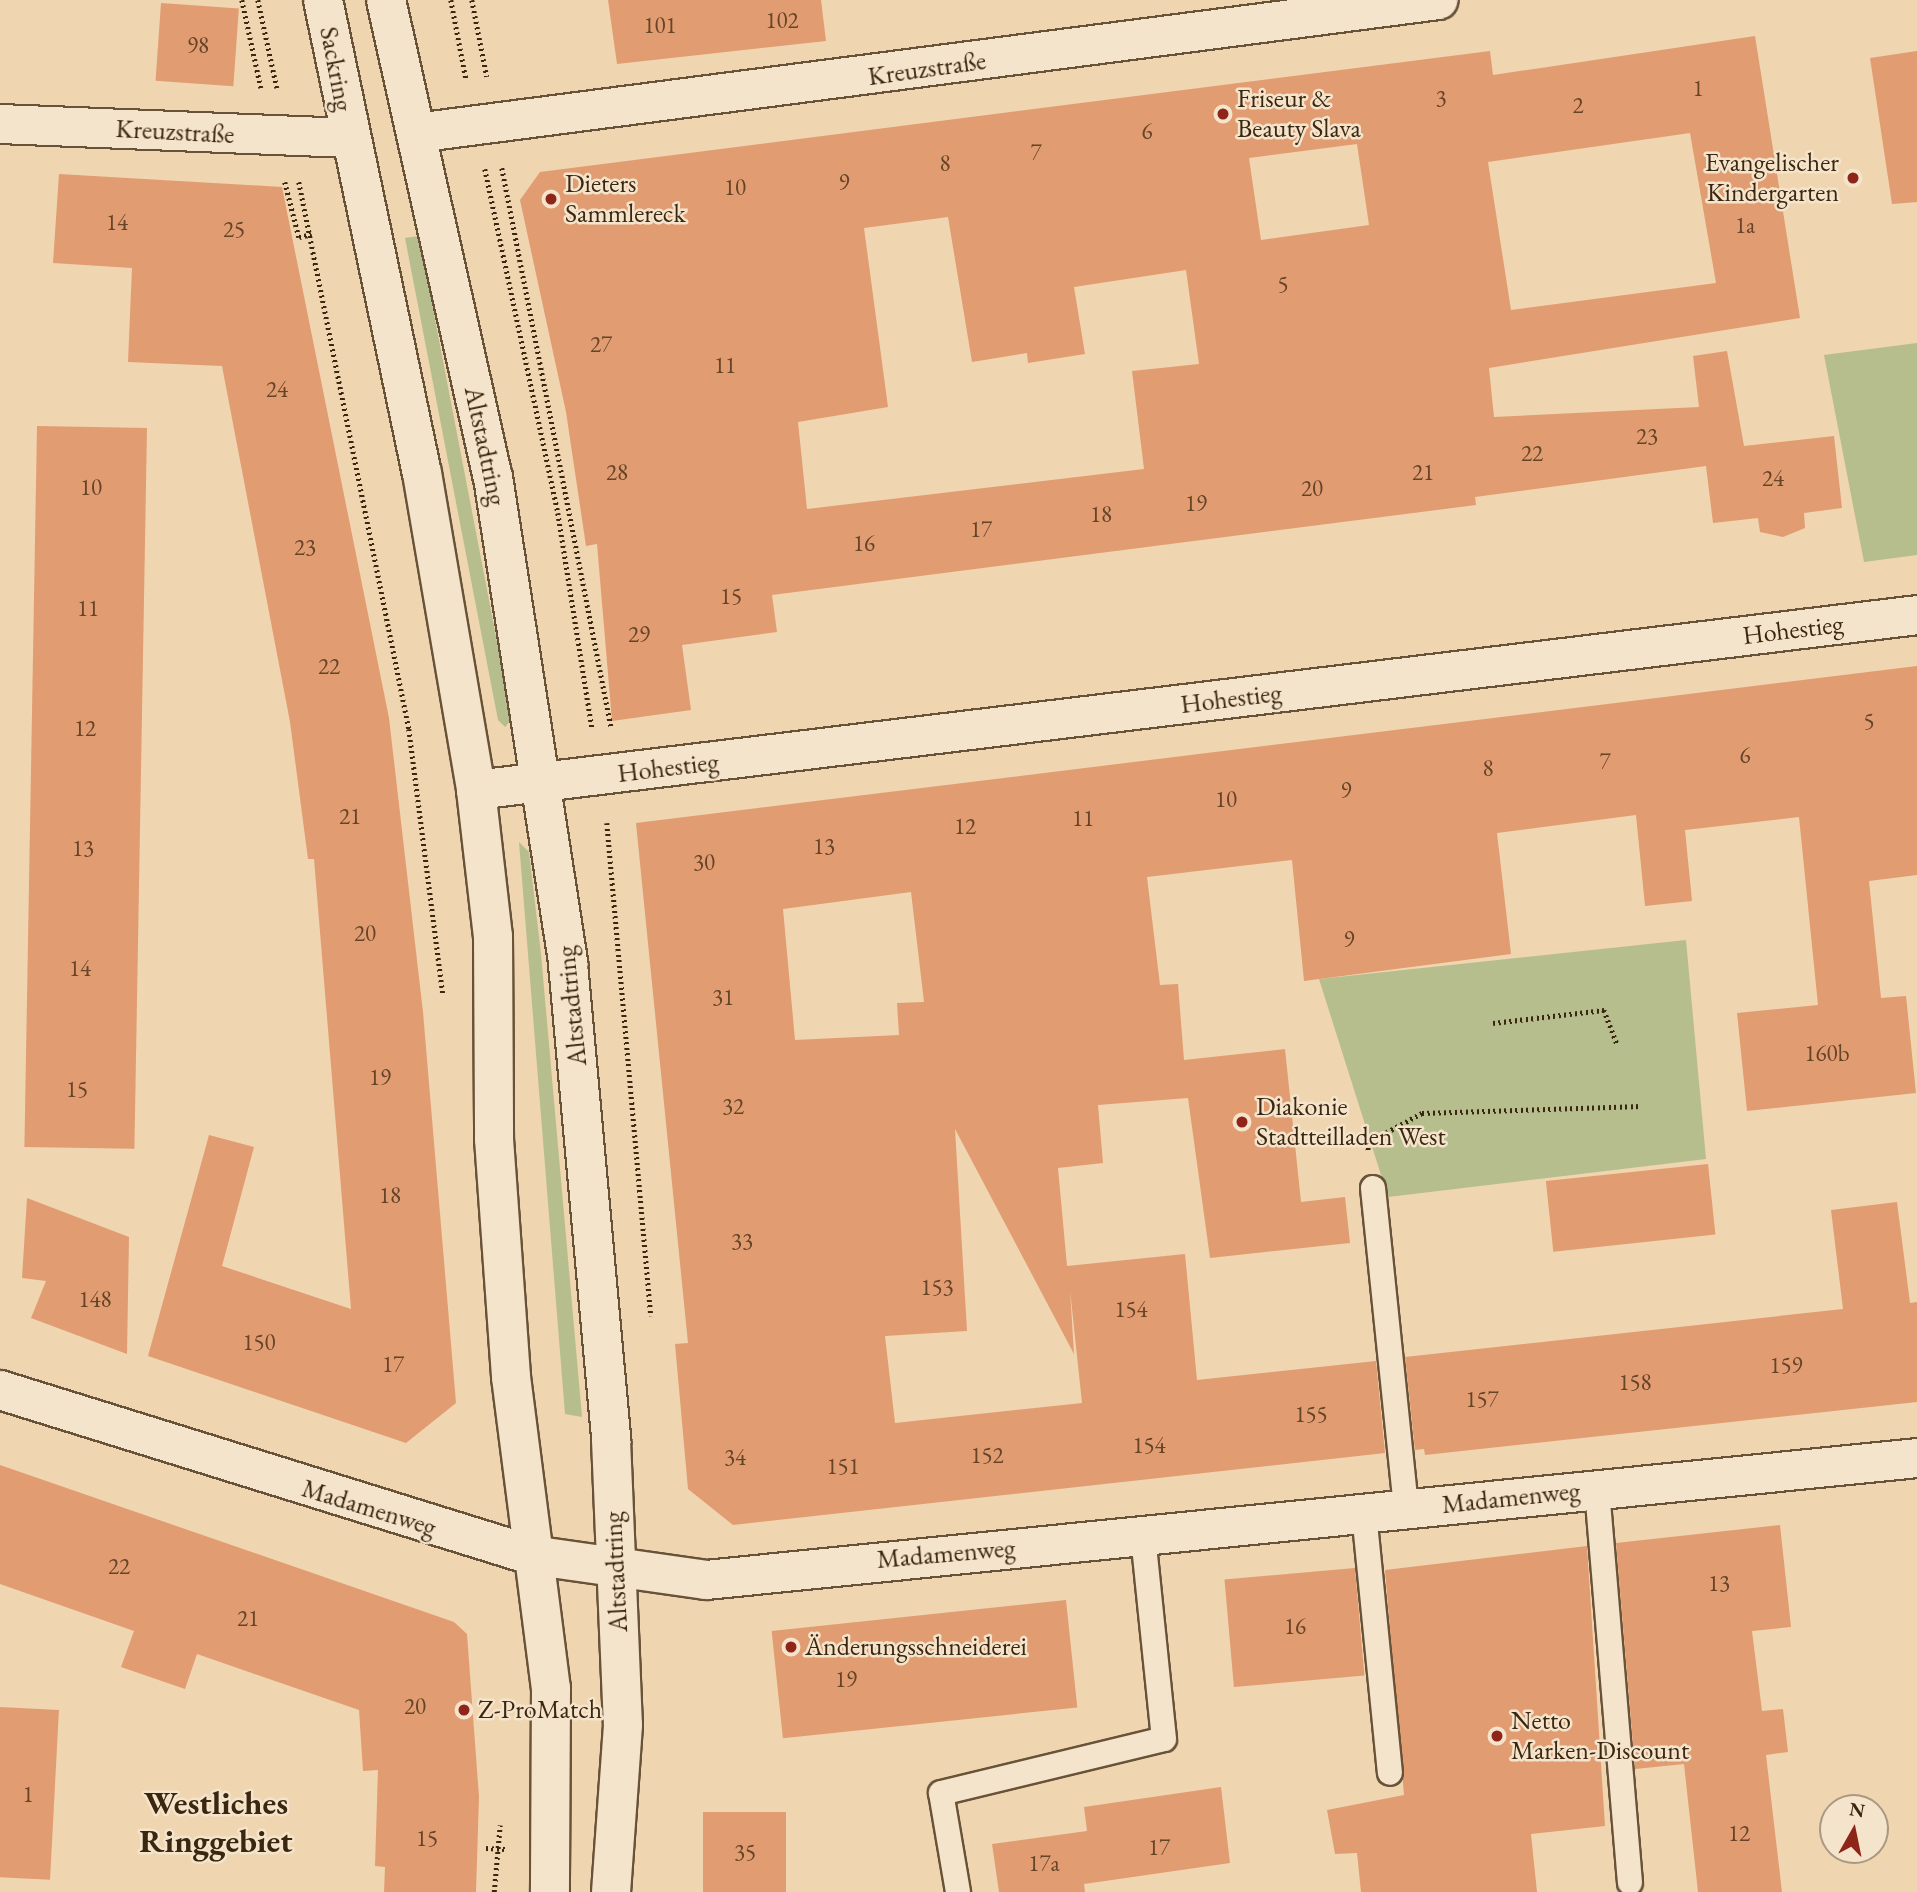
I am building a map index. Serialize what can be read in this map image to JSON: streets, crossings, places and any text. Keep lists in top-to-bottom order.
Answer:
{
  "streets": {
    "street": [
      "Sackring",
      "Kreuzstraße",
      "Altstadtring",
      "Hohestieg",
      "Madamenweg"
    ]
  },
  "crossings": [
    ["Sackring", "Kreuzstraße"],
    ["Kreuzstraße", "Altstadtring"],
    ["Altstadtring", "Hohestieg"],
    ["Altstadtring", "Madamenweg"]
  ],
  "districts": ["Westliches Ringgebiet"],
  "places": [
    "Friseur & Beauty Slava",
    "Evangelischer Kindergarten",
    "Dieters Sammlereck",
    "Diakonie Stadtteilladen West",
    "Änderungsschneiderei",
    "Z-ProMatch",
    "Netto Marken-Discount"
  ],
  "house_numbers": [
    "102",
    "101",
    "98",
    "1",
    "3",
    "2",
    "6",
    "7",
    "8",
    "9",
    "10",
    "14",
    "1a",
    "25",
    "5",
    "27",
    "11",
    "24",
    "23",
    "22",
    "28",
    "21",
    "24",
    "10",
    "20",
    "19",
    "18",
    "17",
    "16",
    "23",
    "15",
    "11",
    "29",
    "22",
    "5",
    "12",
    "6",
    "7",
    "8",
    "9",
    "10",
    "21",
    "11",
    "12",
    "13",
    "13",
    "30",
    "20",
    "9",
    "14",
    "31",
    "160b",
    "19",
    "15",
    "32",
    "18",
    "33",
    "153",
    "148",
    "154",
    "150",
    "17",
    "159",
    "158",
    "157",
    "155",
    "154",
    "152",
    "34",
    "151",
    "22",
    "13",
    "21",
    "16",
    "19",
    "20",
    "1",
    "12",
    "15",
    "17",
    "35",
    "17a"
  ],
  "north": "top"
}
